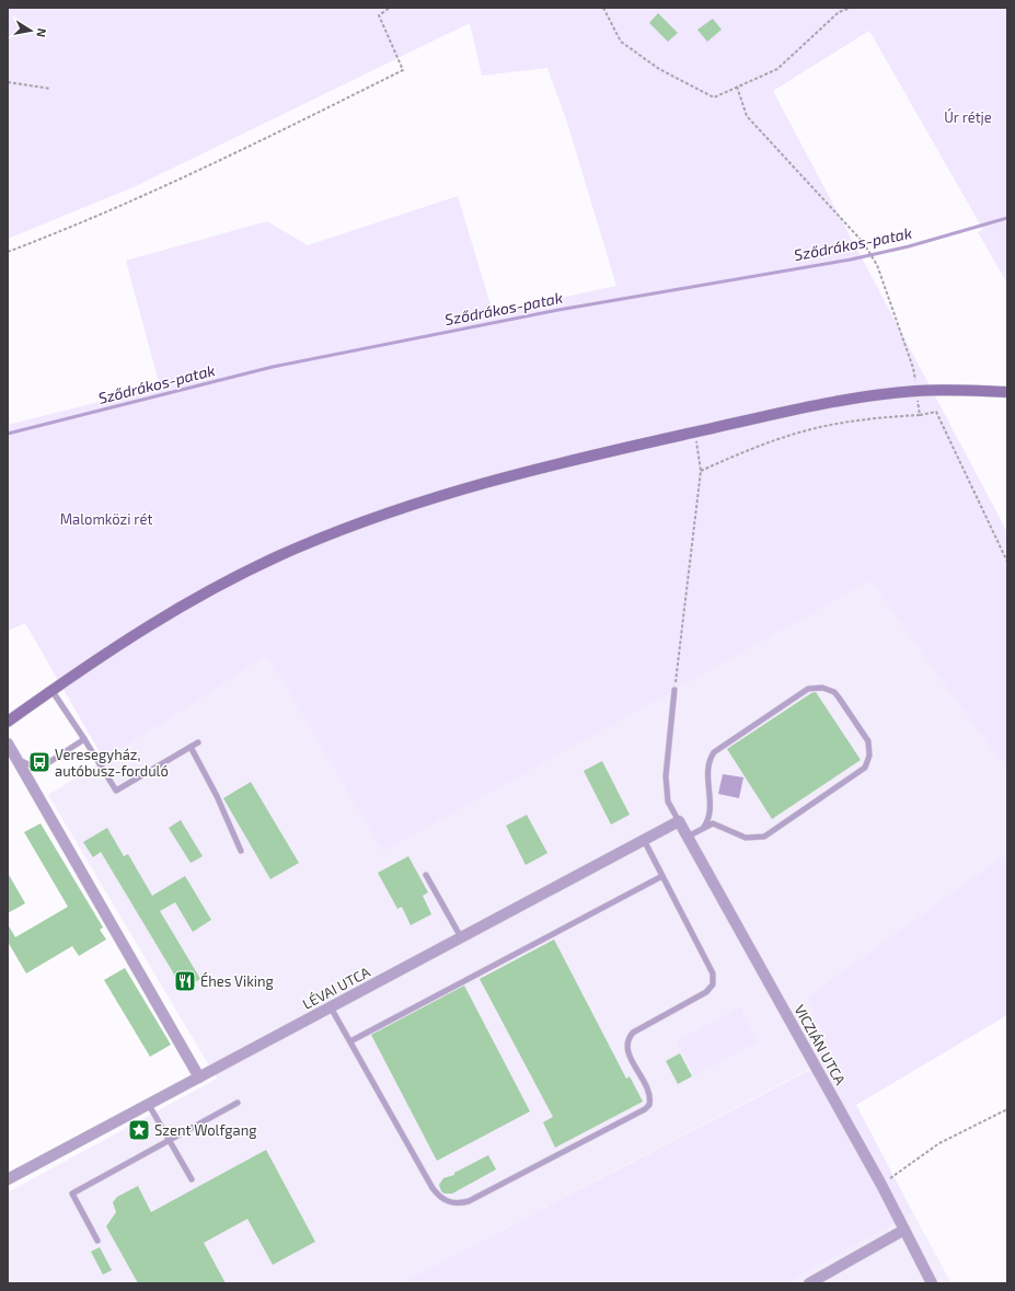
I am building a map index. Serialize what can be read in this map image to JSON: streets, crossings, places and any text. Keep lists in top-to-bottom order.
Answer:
{
  "streets": {
    "street": ["LÉVAI UTCA", "VICZIÁN UTCA"]
  },
  "crossings": [
    ["LÉVAI UTCA", "VICZIÁN UTCA"]
  ],
  "water": ["Sződrákos-patak"],
  "parks": ["Úr rétje", "Malomközi rét"],
  "places": {
    "bus stop": ["Veresegyház, autóbusz-forduló"],
    "restaurant": ["Éhes Viking"],
    "place": ["Szent Wolfgang"]
  },
  "north": "right"
}
